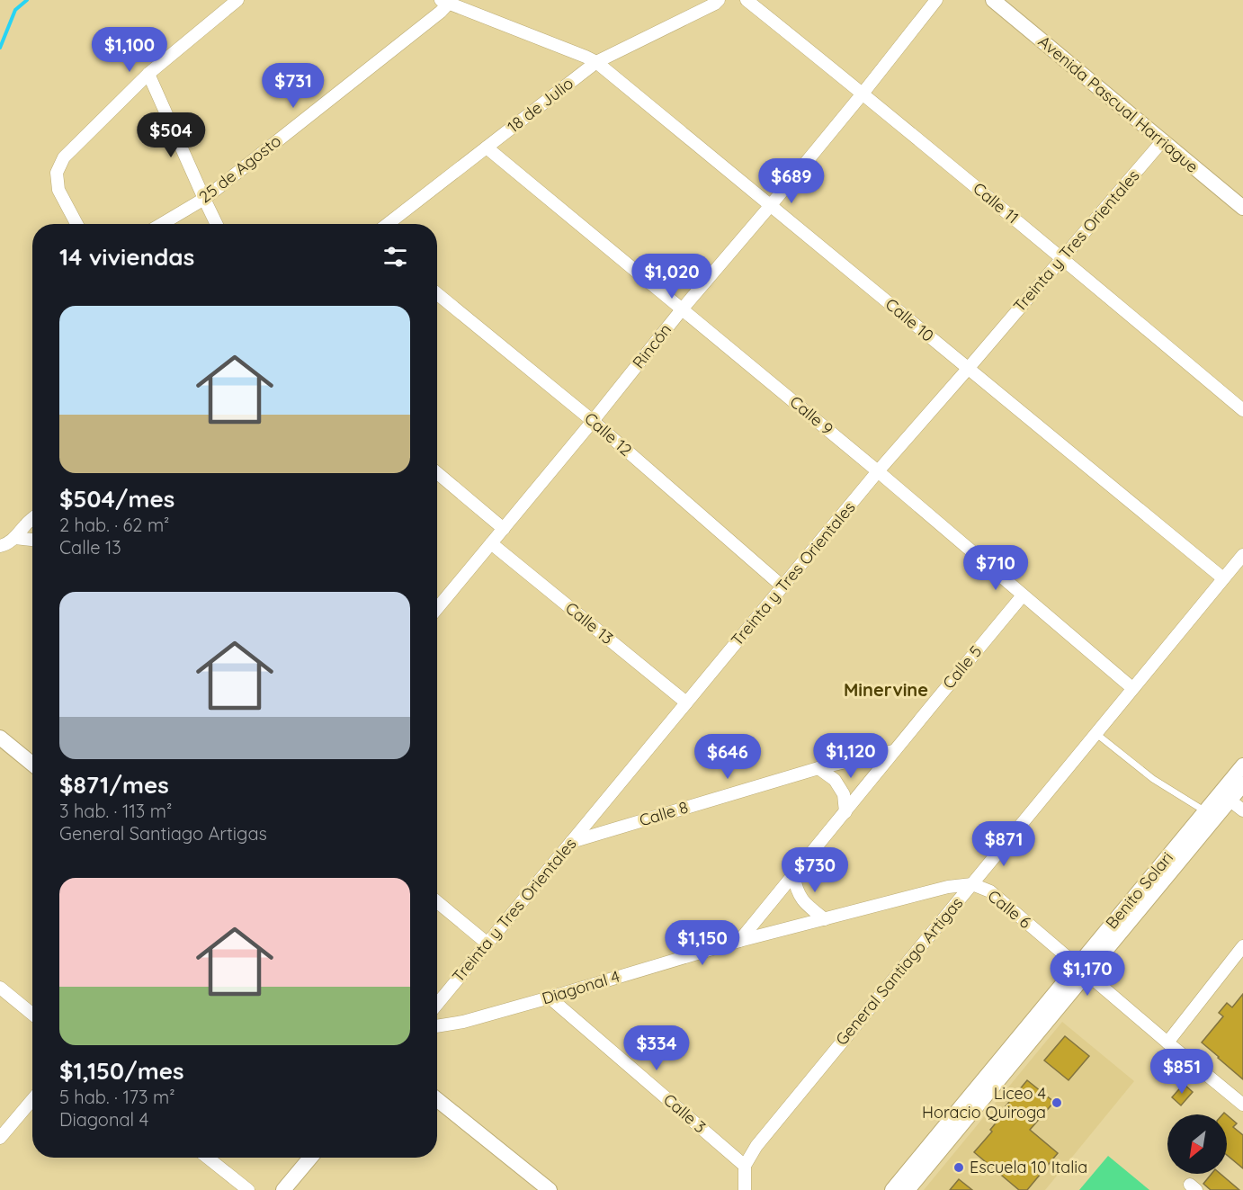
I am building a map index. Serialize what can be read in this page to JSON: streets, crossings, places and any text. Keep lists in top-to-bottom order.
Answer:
{
  "streets": {
    "street": [
      "Avenida Pascual Harriague",
      "18 de Julio",
      "25 de Agosto",
      "Calle 11",
      "Treinta y Tres Orientales",
      "Calle 10",
      "Rincón",
      "Calle 9",
      "Calle 12",
      "Calle 13",
      "Calle 5",
      "Calle 8",
      "Benito Solari",
      "Calle 6",
      "General Santiago Artigas",
      "Diagonal 4",
      "Calle 3"
    ]
  },
  "crossings": [
    ["Avenida Pascual Harriague", "Treinta y Tres Orientales"],
    ["18 de Julio", "Calle 10"],
    ["18 de Julio", "Calle 9"],
    ["25 de Agosto", "Calle 10"],
    ["Calle 11", "Treinta y Tres Orientales"],
    ["Calle 11", "Rincón"],
    ["Treinta y Tres Orientales", "Calle 10"],
    ["Treinta y Tres Orientales", "Calle 9"],
    ["Treinta y Tres Orientales", "Calle 12"],
    ["Treinta y Tres Orientales", "Calle 13"],
    ["Treinta y Tres Orientales", "Calle 8"],
    ["Calle 10", "Rincón"],
    ["Calle 10", "General Santiago Artigas"],
    ["Rincón", "Calle 9"],
    ["Rincón", "Calle 12"],
    ["Rincón", "Calle 13"],
    ["Calle 9", "Calle 5"],
    ["Calle 9", "General Santiago Artigas"],
    ["Calle 5", "Calle 8"],
    ["Calle 5", "Diagonal 4"],
    ["Benito Solari", "Calle 6"],
    ["Calle 6", "General Santiago Artigas"],
    ["Calle 6", "Diagonal 4"],
    ["General Santiago Artigas", "Diagonal 4"],
    ["General Santiago Artigas", "Calle 3"],
    ["Diagonal 4", "Calle 3"]
  ],
  "districts": ["Minervine"],
  "places": ["Liceo 4 Horacio Quiroga", "Escuela 10 Italia"],
  "north": "bottom left",
  "page": {
    "price": [
      "$1,100",
      "$731",
      "$504",
      "$689",
      "$1,020",
      "$710",
      "$1,120",
      "$646",
      "$871",
      "$730",
      "$1,150",
      "$1,170",
      "$334",
      "$851"
    ],
    "heading": "14 viviendas",
    "list": [
      {
        "name": "$504/mes",
        "note": "2 hab. · 62 m² · Calle 13"
      },
      {
        "name": "$871/mes",
        "note": "3 hab. · 113 m² · General Santiago Artigas"
      },
      {
        "name": "$1,150/mes",
        "note": "5 hab. · 173 m² · Diagonal 4"
      }
    ]
  }
}
